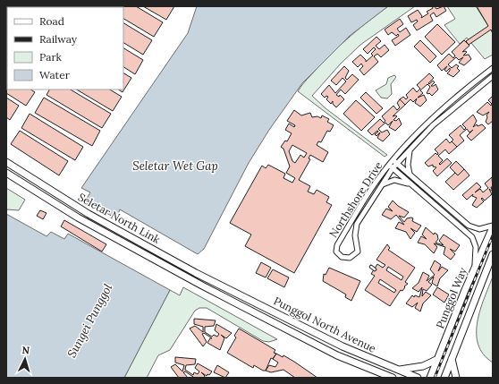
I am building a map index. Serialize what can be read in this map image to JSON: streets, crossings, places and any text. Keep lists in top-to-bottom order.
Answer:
{
  "streets": {
    "main road": ["Seletar North Link", "Punggol Way", "Punggol North Avenue"],
    "street": ["Northshore Drive"]
  },
  "crossings": [
    ["Seletar North Link", "Punggol North Avenue"]
  ],
  "water": ["Seletar Wet Gap", "Sungei Punggol"],
  "legend": [
    "Road",
    "Railway",
    "Park",
    "Water"
  ],
  "north": "top"
}
